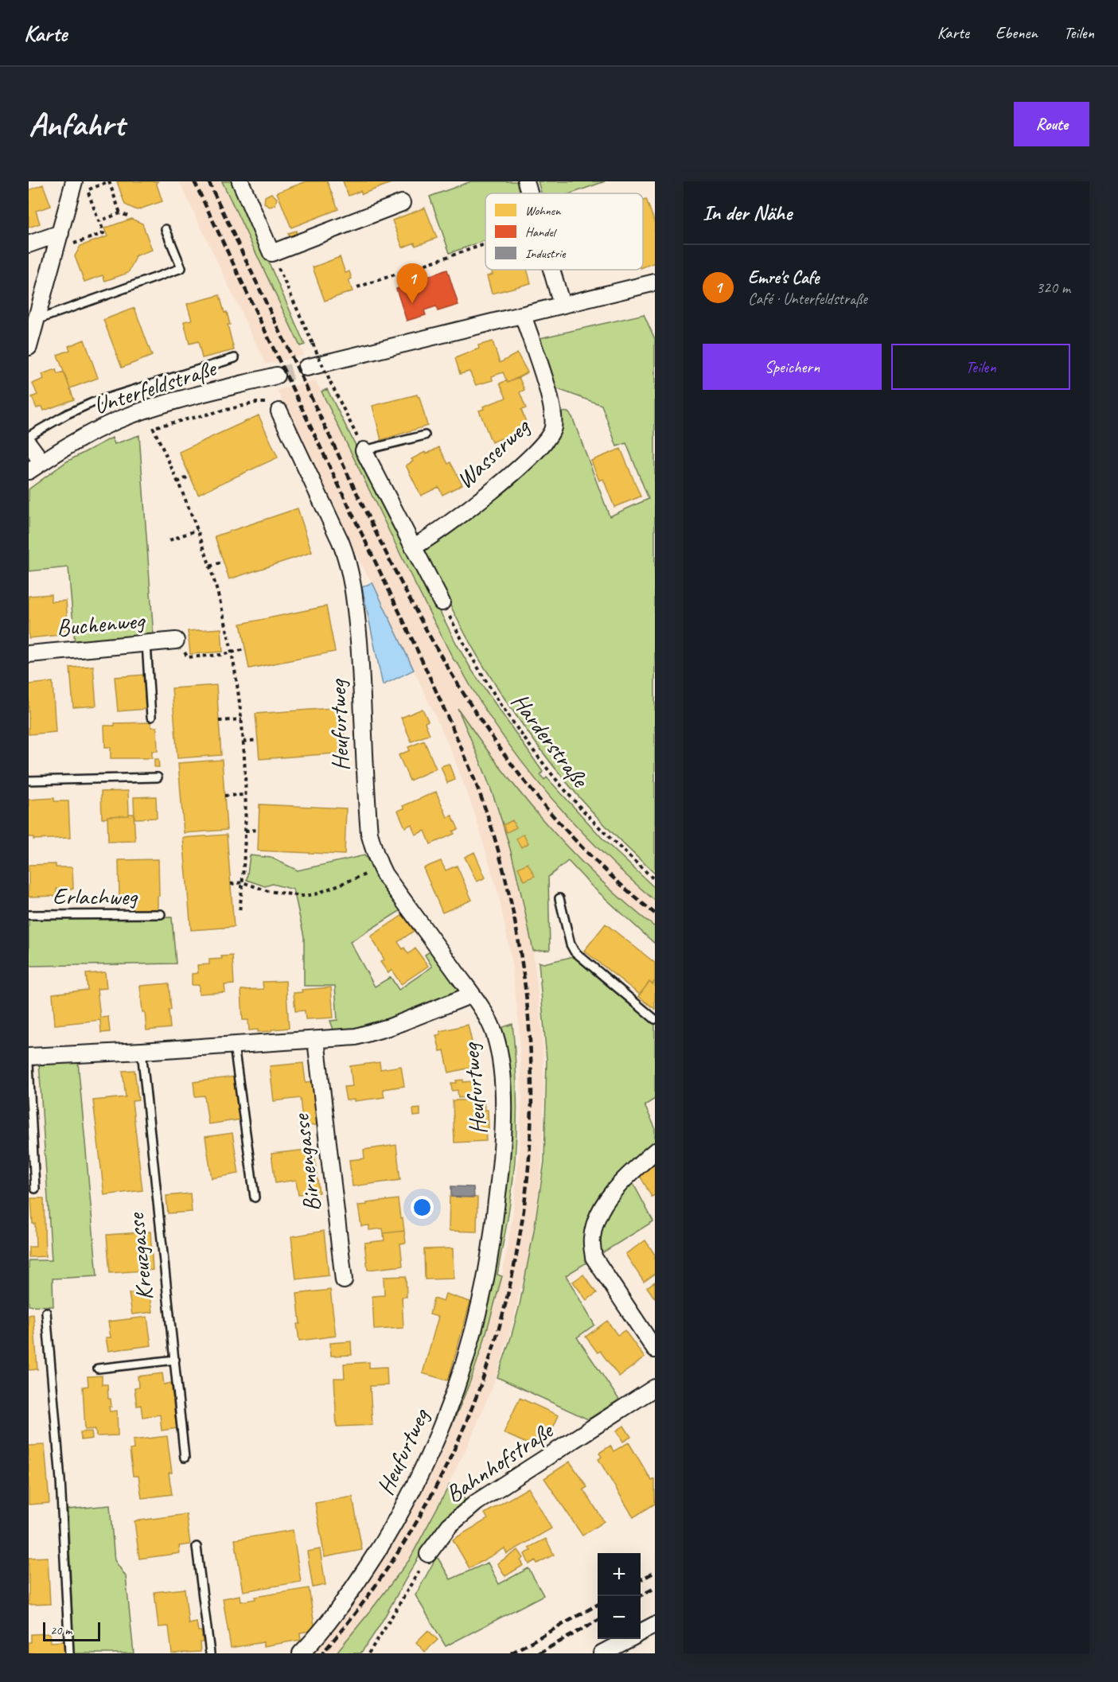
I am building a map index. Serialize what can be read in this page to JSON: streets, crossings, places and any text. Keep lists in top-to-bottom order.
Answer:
{
  "streets": {
    "street": [
      "Unterfeldstraße",
      "Wasserweg",
      "Buchenweg",
      "Heufurtweg",
      "Birnengasse",
      "Bahnhofstraße"
    ],
    "lane": ["Erlachweg", "Kreuzgasse"],
    "path": ["Harderstraße"]
  },
  "legend": ["Wohnen", "Handel", "Industrie"],
  "scale_bar": "20 m",
  "page": {
    "header": "Karte",
    "nav": ["Karte", "Ebenen", "Teilen"],
    "buttons": [
      "Route",
      ["Speichern", "Teilen"]
    ],
    "title": "Anfahrt",
    "heading": "In der Nähe",
    "list": [
      {
        "mark": "1",
        "name": "Emre's Cafe",
        "note": "Café · Unterfeldstraße",
        "value": "320 m"
      }
    ],
    "pins": "1",
    "map_buttons": ["+", "−"],
    "scale": "20 m"
  }
}
